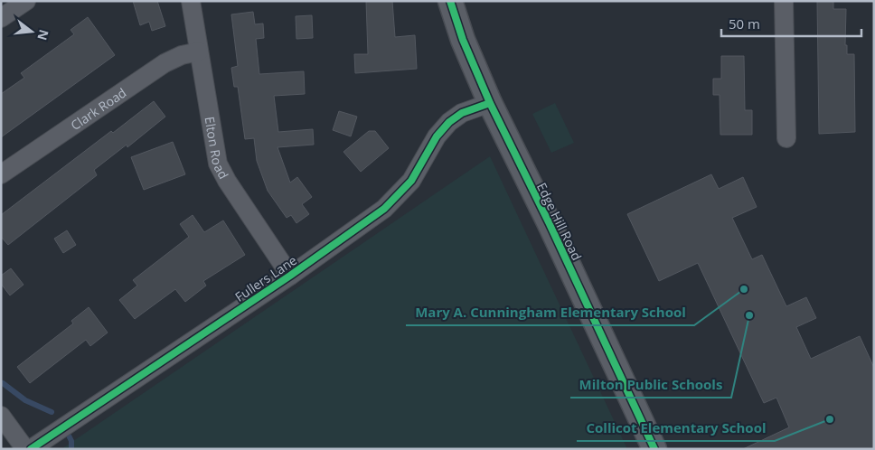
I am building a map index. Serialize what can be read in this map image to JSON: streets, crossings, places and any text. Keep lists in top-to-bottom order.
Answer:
{
  "streets": {
    "street": [
      "Clark Road",
      "Elton Road",
      "Edge Hill Road",
      "Fullers Lane"
    ]
  },
  "crossings": [
    ["Clark Road", "Elton Road"],
    ["Elton Road", "Fullers Lane"],
    ["Edge Hill Road", "Fullers Lane"]
  ],
  "places": ["Mary A. Cunningham Elementary School", "Milton Public Schools", "Collicot Elementary School"],
  "scale_bar": "50 m",
  "north": "right"
}
